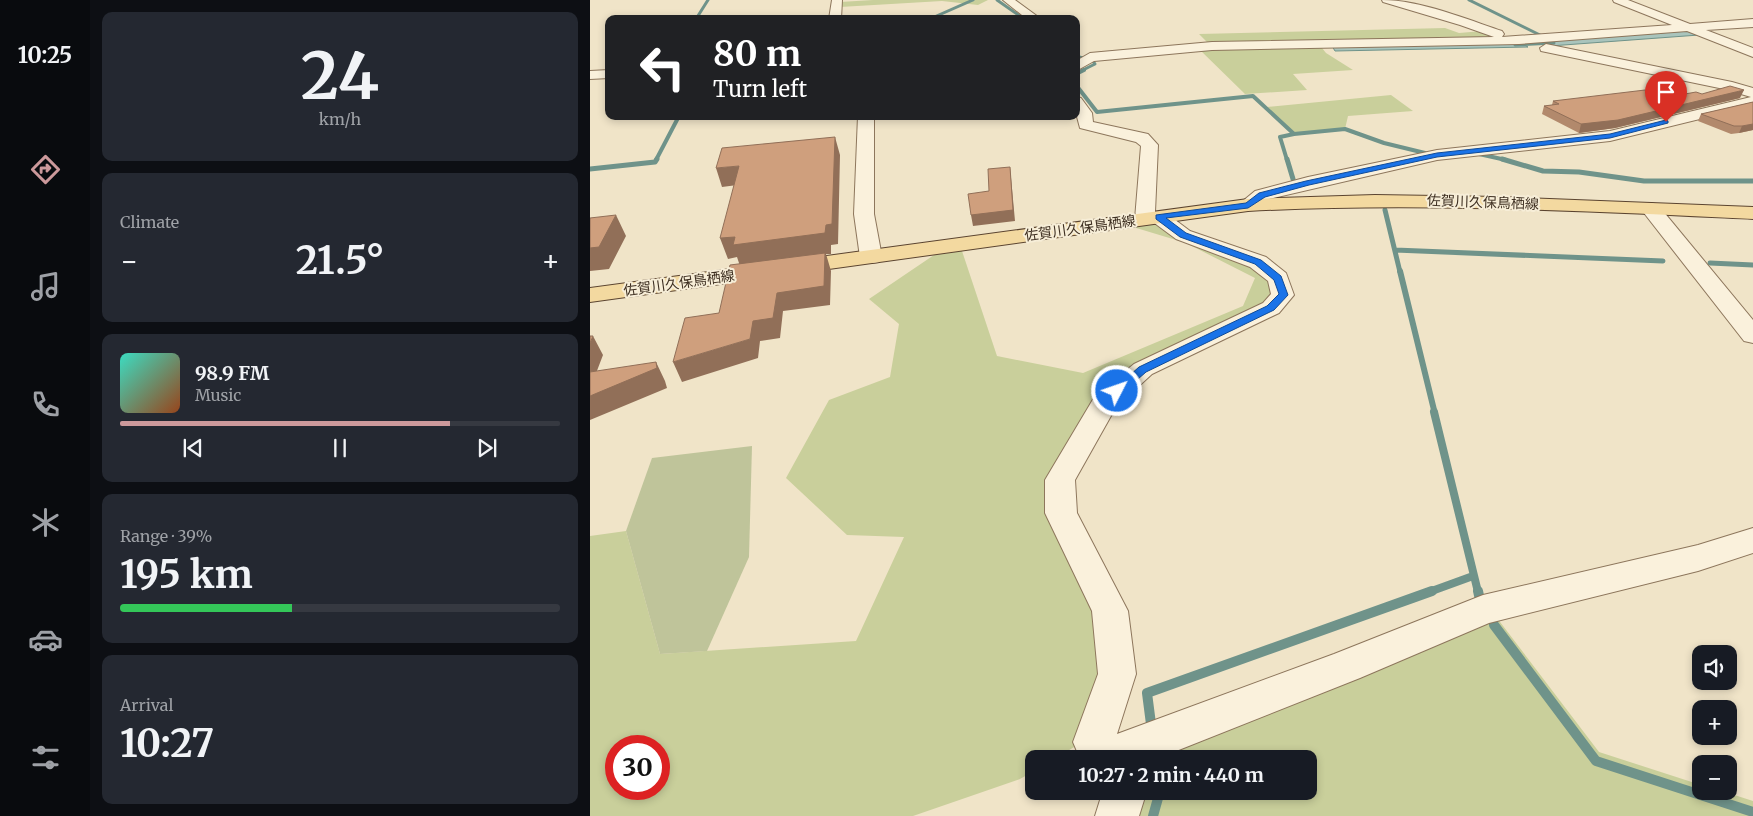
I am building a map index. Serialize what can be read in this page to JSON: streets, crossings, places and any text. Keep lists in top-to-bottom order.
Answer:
{
  "streets": {
    "main road": ["佐賀川久保鳥栖線"]
  },
  "page": {
    "tabs": "10:25",
    "tile": [
      ["24", "km/h"],
      "Climate",
      ["Range · 39%", "195 km"],
      ["Arrival", "10:27"]
    ],
    "turn": ["80 m", "Turn left"],
    "heat": ["−", "21.5°", "+"],
    "song": ["98.9 FM", "Music"],
    "map_buttons": ["+", "−"],
    "limit": "30",
    "trip": "10:27 · 2 min · 440 m"
  }
}
